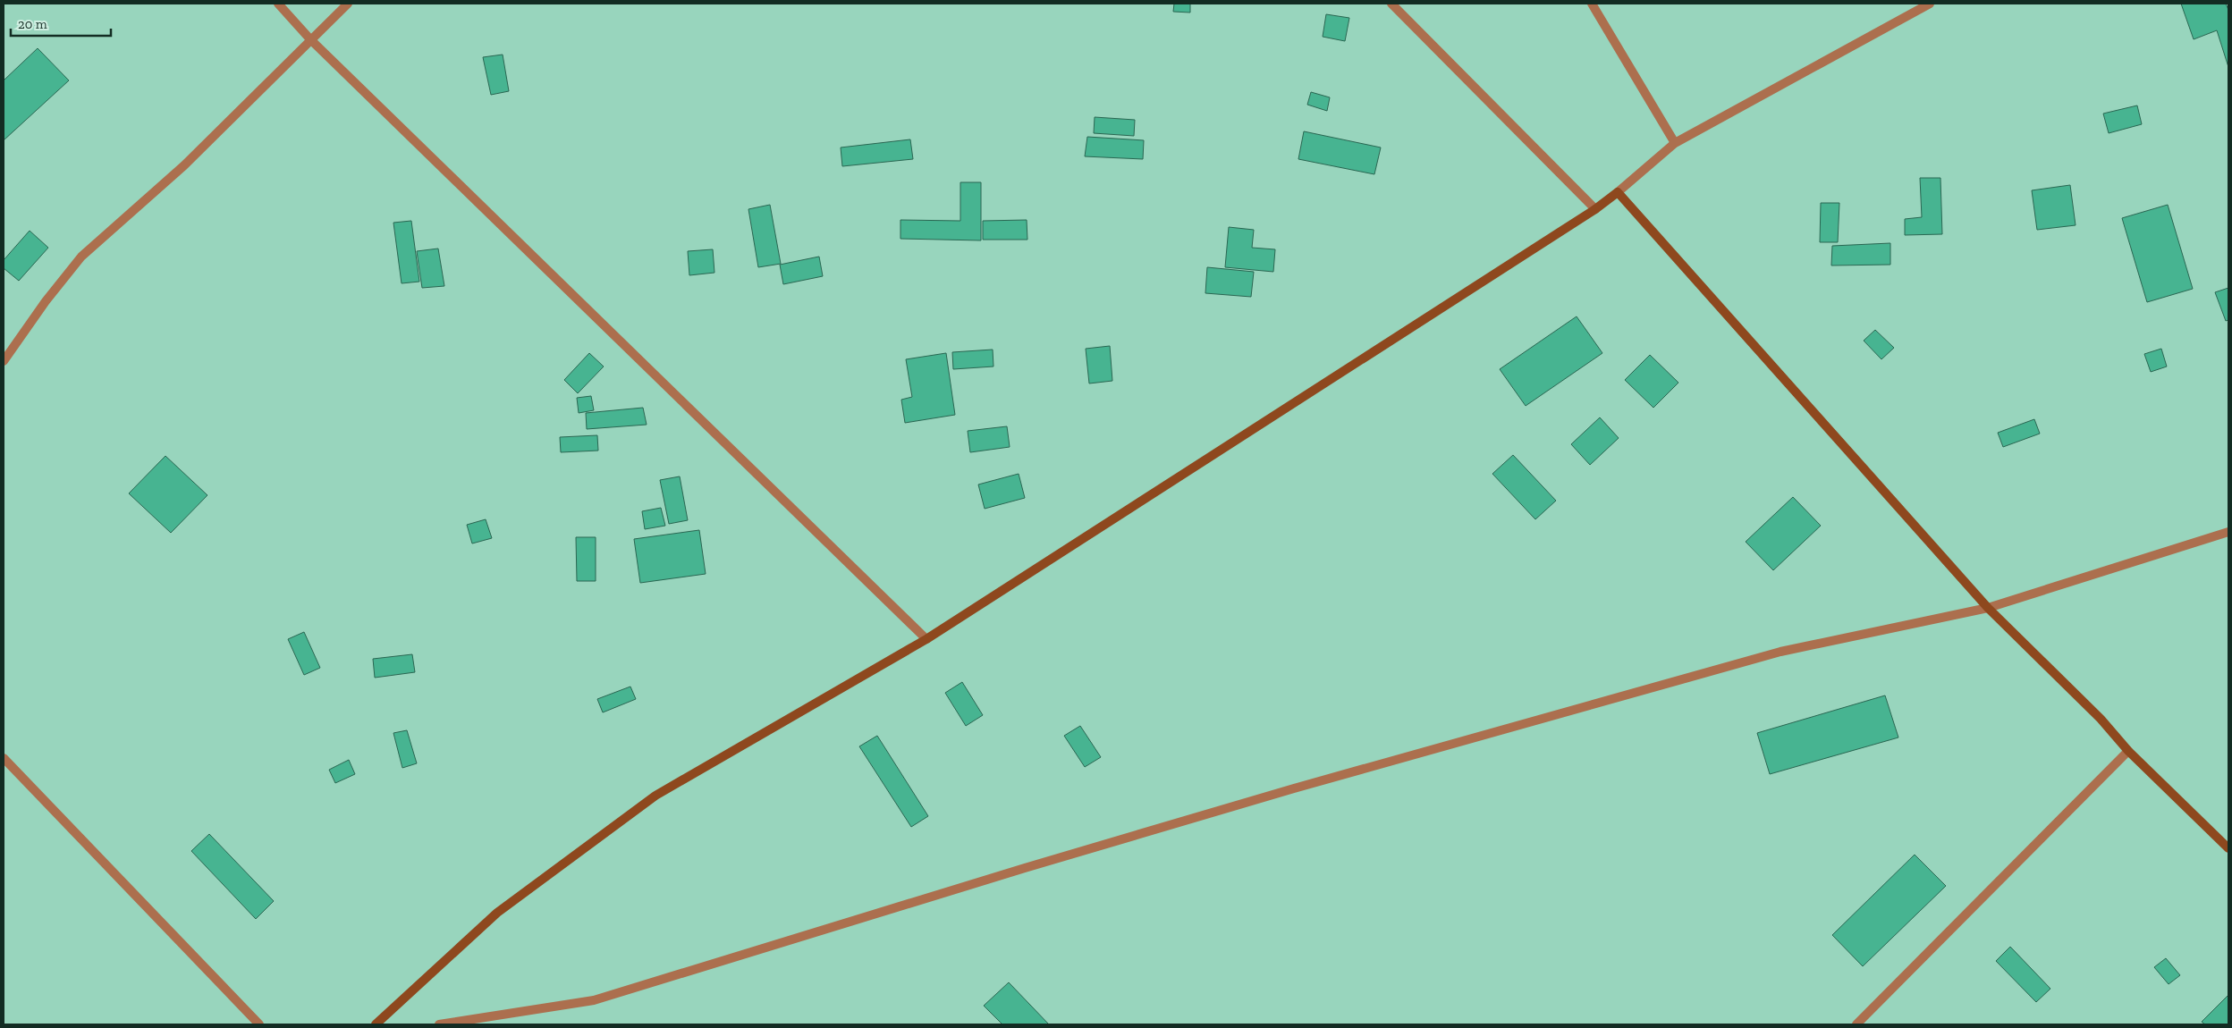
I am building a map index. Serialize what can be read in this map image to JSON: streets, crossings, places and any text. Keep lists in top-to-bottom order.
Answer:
{
  "scale_bar": "20 m"
}
